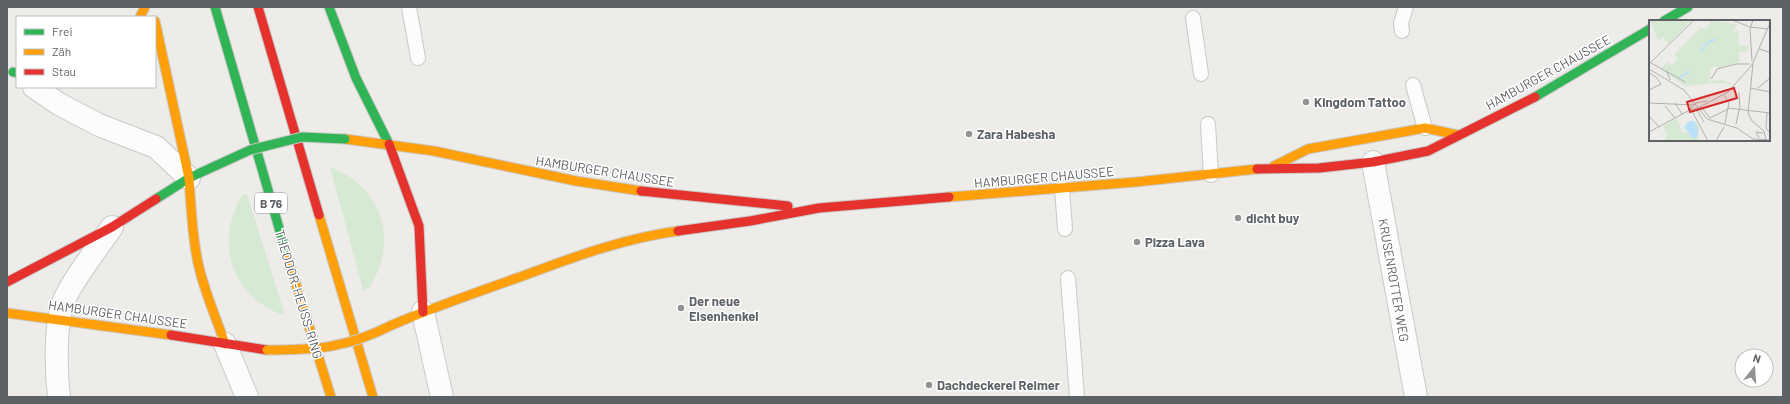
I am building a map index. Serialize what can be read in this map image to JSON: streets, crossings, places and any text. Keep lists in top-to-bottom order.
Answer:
{
  "streets": {
    "main road": ["HAMBURGER CHAUSSEE", "B 76", "THEODOR-HEUSS-RING"],
    "street": ["KRUSENROTTER WEG"]
  },
  "crossings": [
    ["HAMBURGER CHAUSSEE", "KRUSENROTTER WEG"]
  ],
  "places": [
    "Kingdom Tattoo",
    "Zara Habesha",
    "dicht buy",
    "Pizza Lava",
    "Der neue Eisenhenkel",
    "Dachdeckerei Reimer"
  ],
  "legend": ["Frei", "Zäh", "Stau"],
  "north": "top"
}
